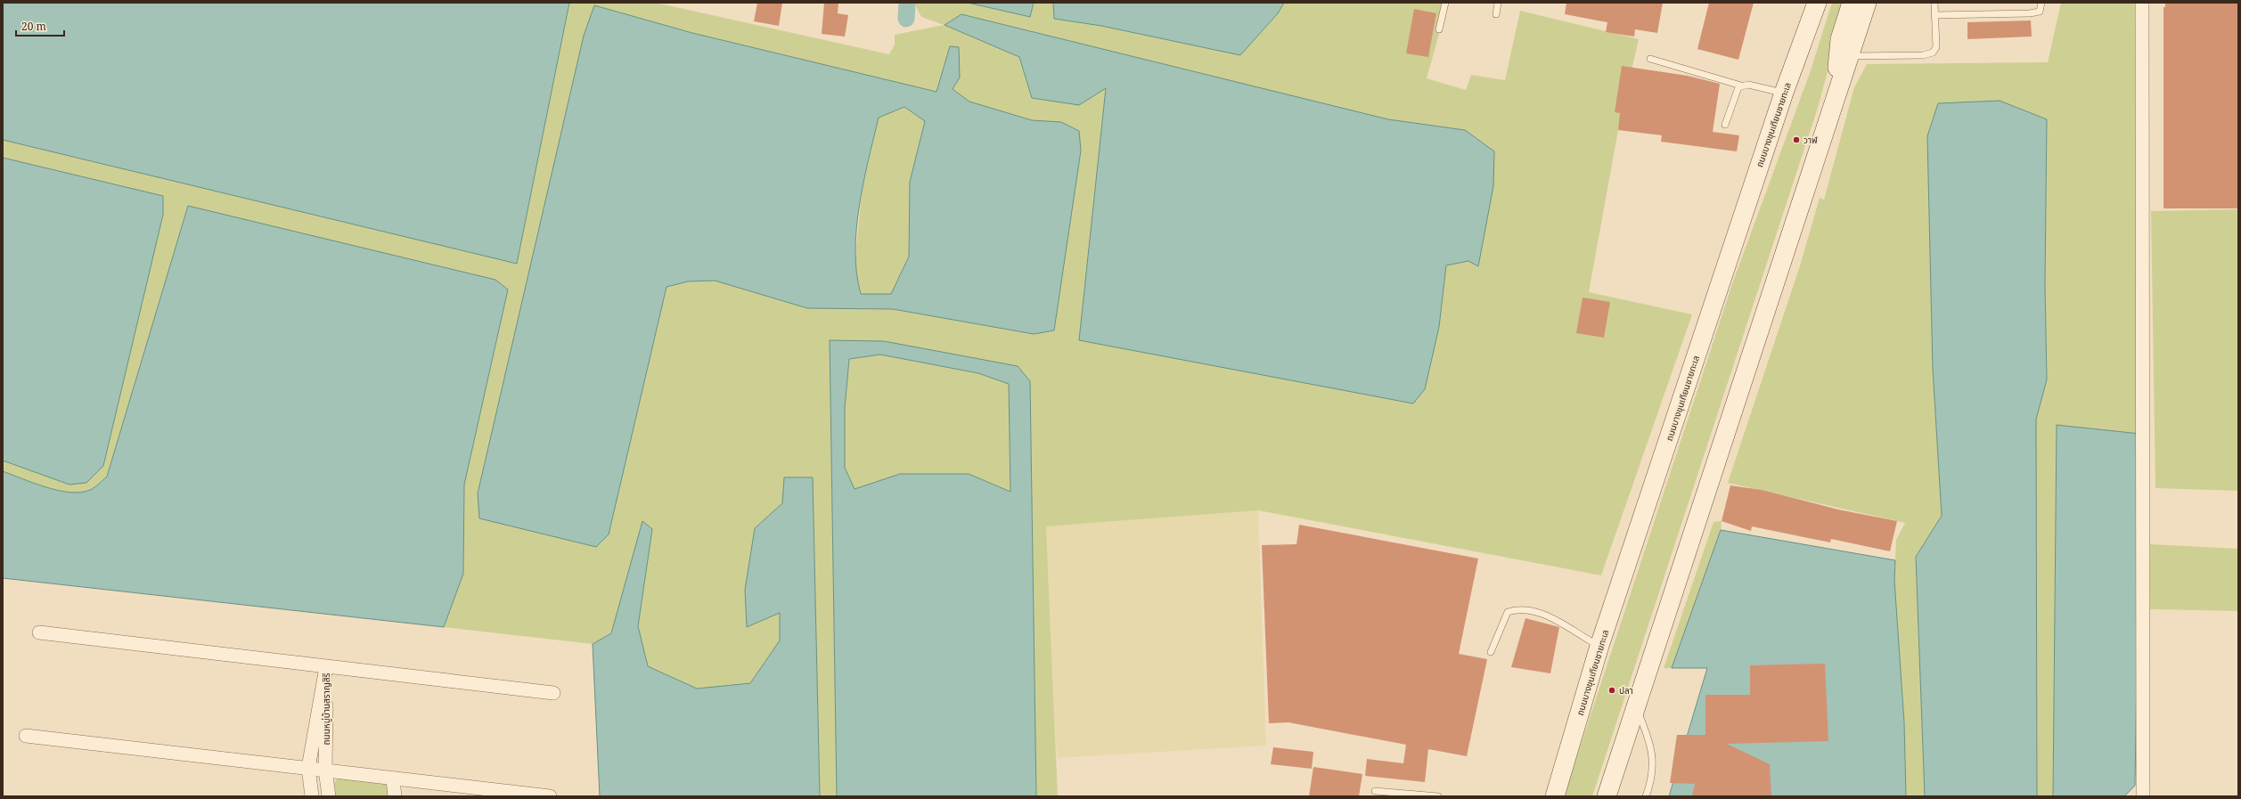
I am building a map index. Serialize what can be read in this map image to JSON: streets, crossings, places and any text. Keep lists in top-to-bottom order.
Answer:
{
  "streets": {
    "main road": ["ถนนบางขุนเทียนชายทะเล"],
    "street": ["ถนนหมู่บ้านสราญสิริ"]
  },
  "places": ["วาฬ", "ปลา"],
  "scale_bar": "20 m"
}
